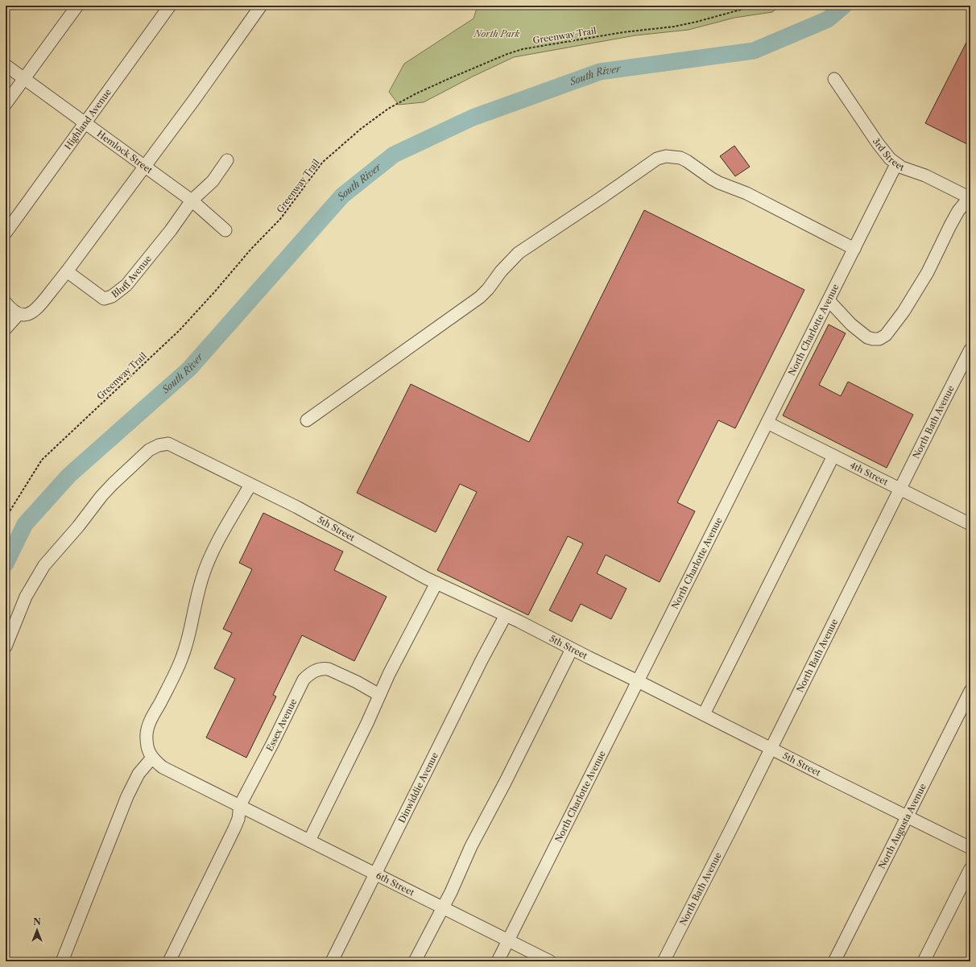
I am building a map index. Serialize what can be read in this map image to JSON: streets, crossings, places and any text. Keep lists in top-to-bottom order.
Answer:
{
  "streets": {
    "street": [
      "Highland Avenue",
      "Hemlock Street",
      "3rd Street",
      "Bluff Avenue",
      "North Charlotte Avenue",
      "North Bath Avenue",
      "4th Street",
      "5th Street",
      "Essex Avenue",
      "Dinwiddie Avenue",
      "North Augusta Avenue",
      "6th Street"
    ],
    "path": ["Greenway Trail"]
  },
  "crossings": [
    ["Highland Avenue", "Hemlock Street"],
    ["Hemlock Street", "Bluff Avenue"],
    ["3rd Street", "North Charlotte Avenue"],
    ["North Charlotte Avenue", "4th Street"],
    ["North Charlotte Avenue", "5th Street"],
    ["North Charlotte Avenue", "6th Street"],
    ["North Bath Avenue", "4th Street"],
    ["North Bath Avenue", "5th Street"],
    ["5th Street", "Dinwiddie Avenue"],
    ["5th Street", "North Augusta Avenue"],
    ["Essex Avenue", "6th Street"],
    ["Dinwiddie Avenue", "6th Street"]
  ],
  "water": ["South River"],
  "parks": ["North Park"],
  "north": "top"
}
